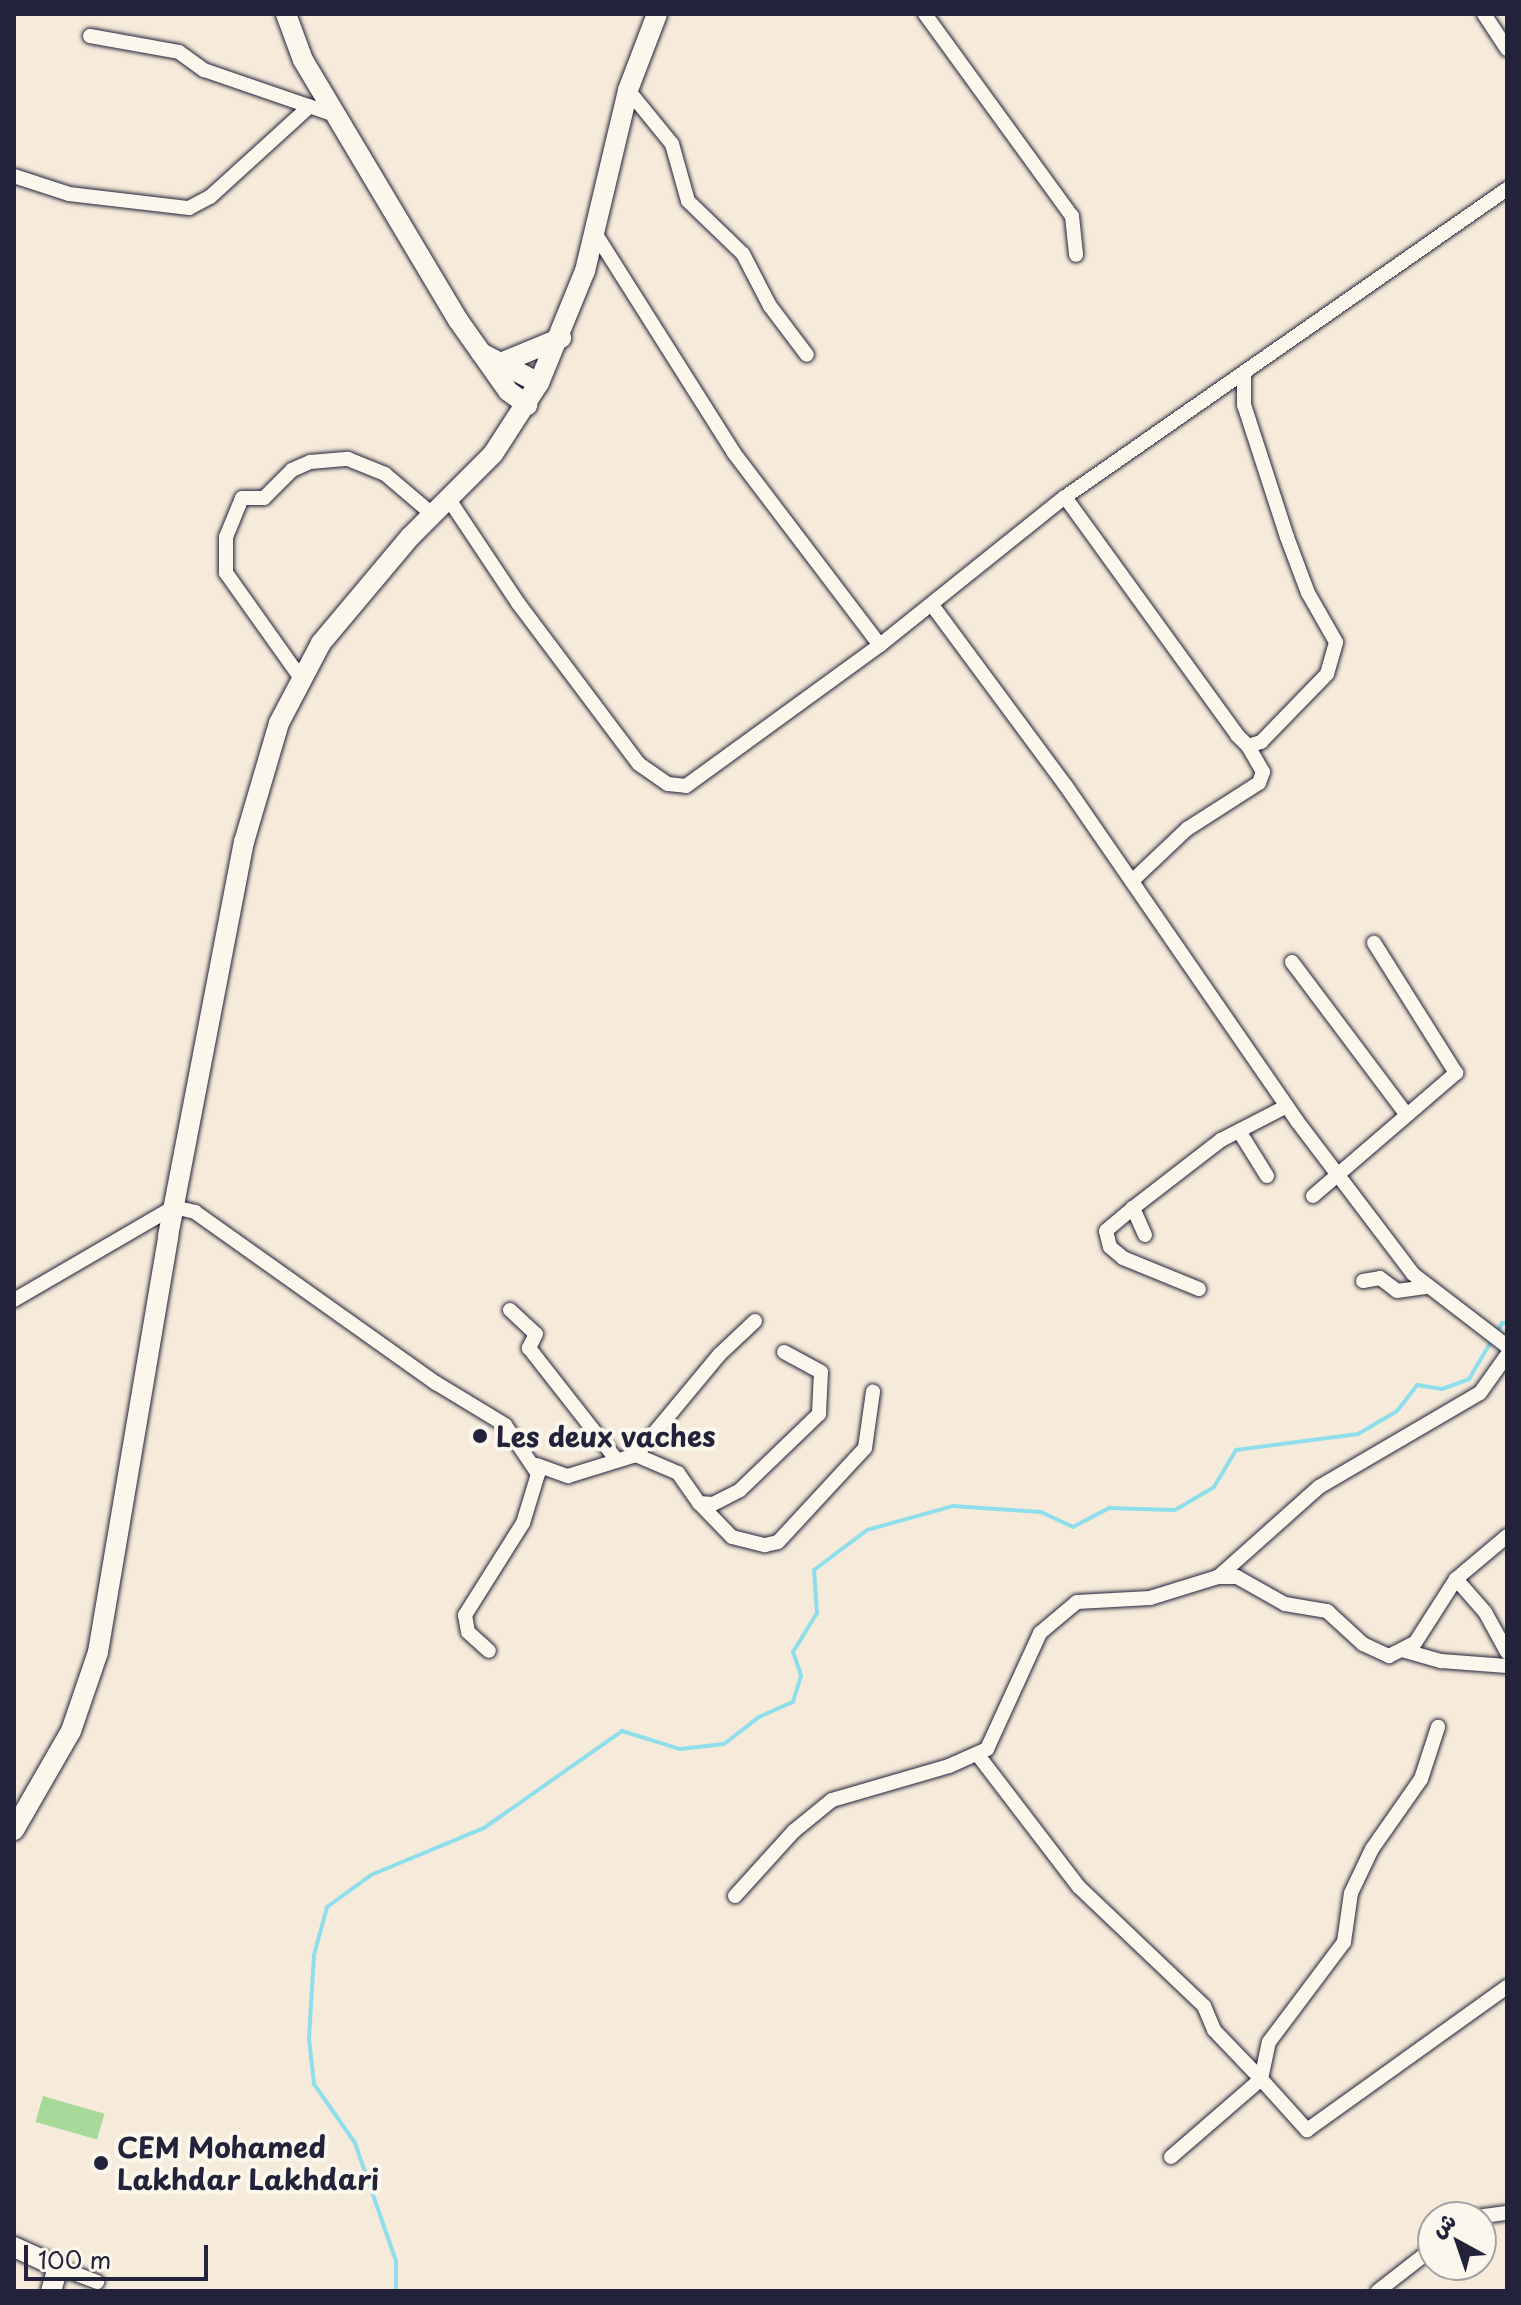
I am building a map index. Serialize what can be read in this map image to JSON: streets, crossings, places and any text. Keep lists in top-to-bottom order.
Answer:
{
  "places": ["Les deux vaches", "CEM Mohamed Lakhdar Lakhdari"],
  "scale_bar": "100 m",
  "north": "top left"
}
